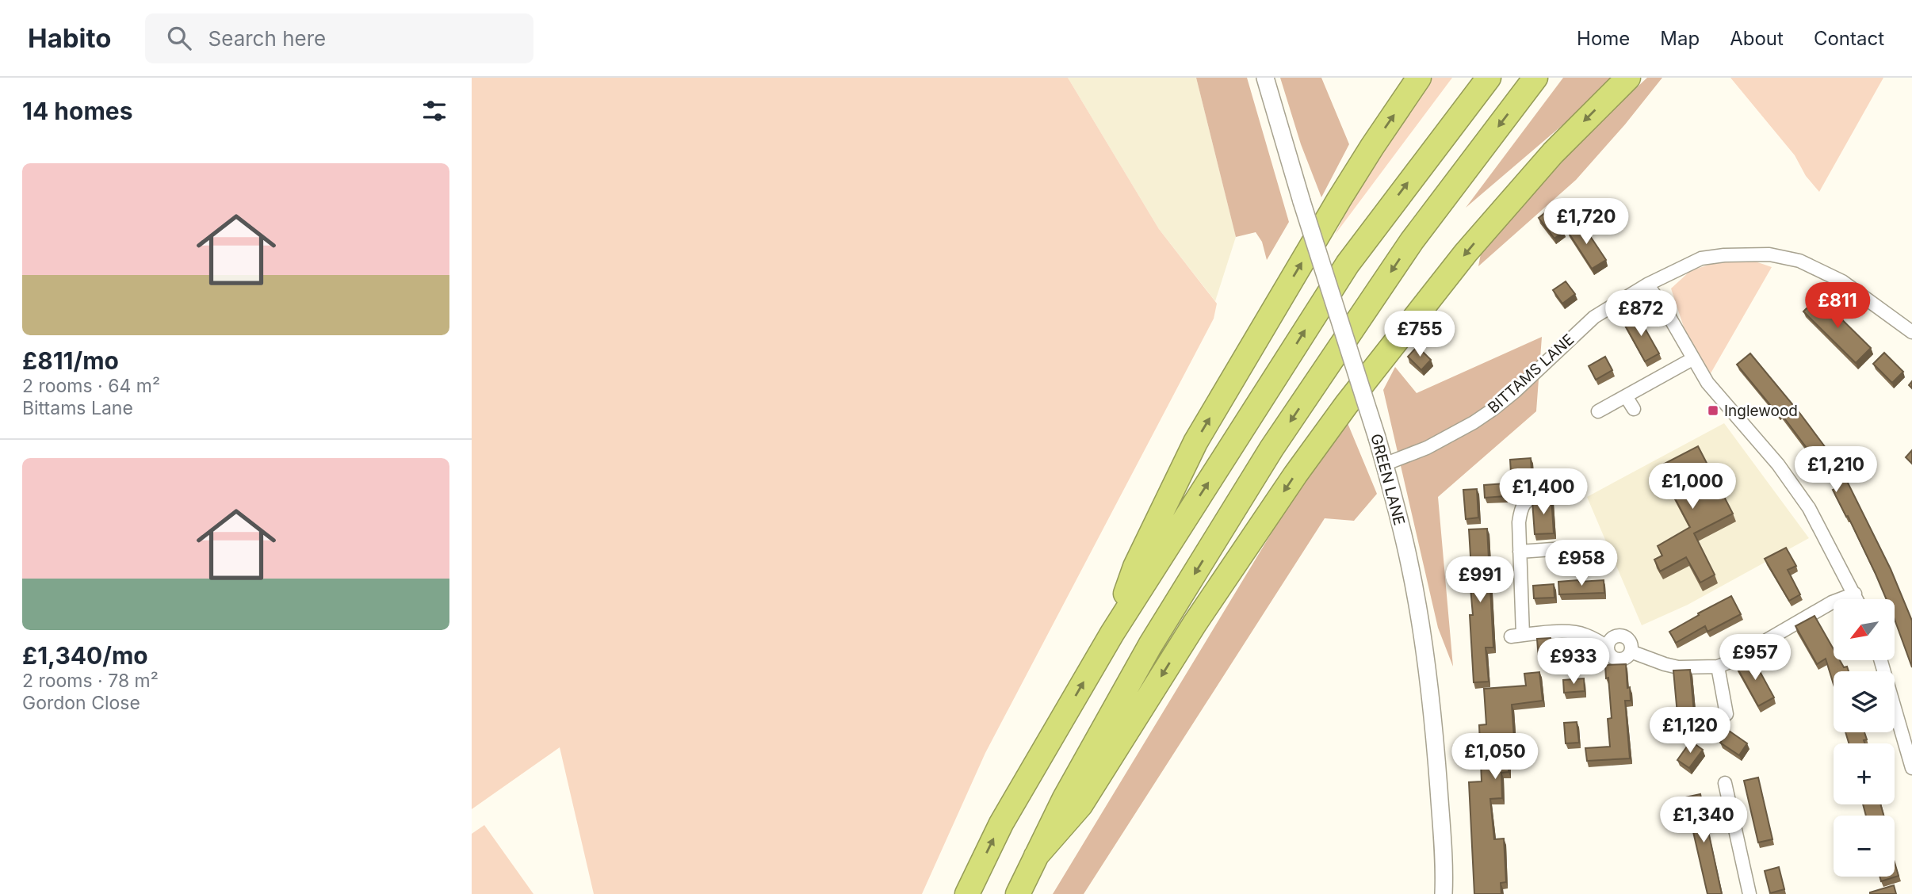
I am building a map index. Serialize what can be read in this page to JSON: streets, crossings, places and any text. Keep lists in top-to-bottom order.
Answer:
{
  "streets": {
    "street": ["BITTAMS LANE", "GREEN LANE"]
  },
  "crossings": [
    ["BITTAMS LANE", "GREEN LANE"]
  ],
  "places": {
    "transit": ["Inglewood"]
  },
  "north": "bottom left",
  "page": {
    "header": "Habito",
    "search": "Search here",
    "nav": [
      "Home",
      "Map",
      "About",
      "Contact"
    ],
    "heading": "14 homes",
    "list": [
      {
        "name": "£811/mo",
        "note": "2 rooms · 64 m² · Bittams Lane"
      },
      {
        "name": "£1,340/mo",
        "note": "2 rooms · 78 m² · Gordon Close"
      }
    ],
    "price": [
      "£1,720",
      "£811",
      "£872",
      "£755",
      "£1,210",
      "£1,000",
      "£1,400",
      "£958",
      "£991",
      "£957",
      "£933",
      "£1,120",
      "£1,050",
      "£1,340"
    ],
    "map_buttons": ["+", "−"]
  }
}
